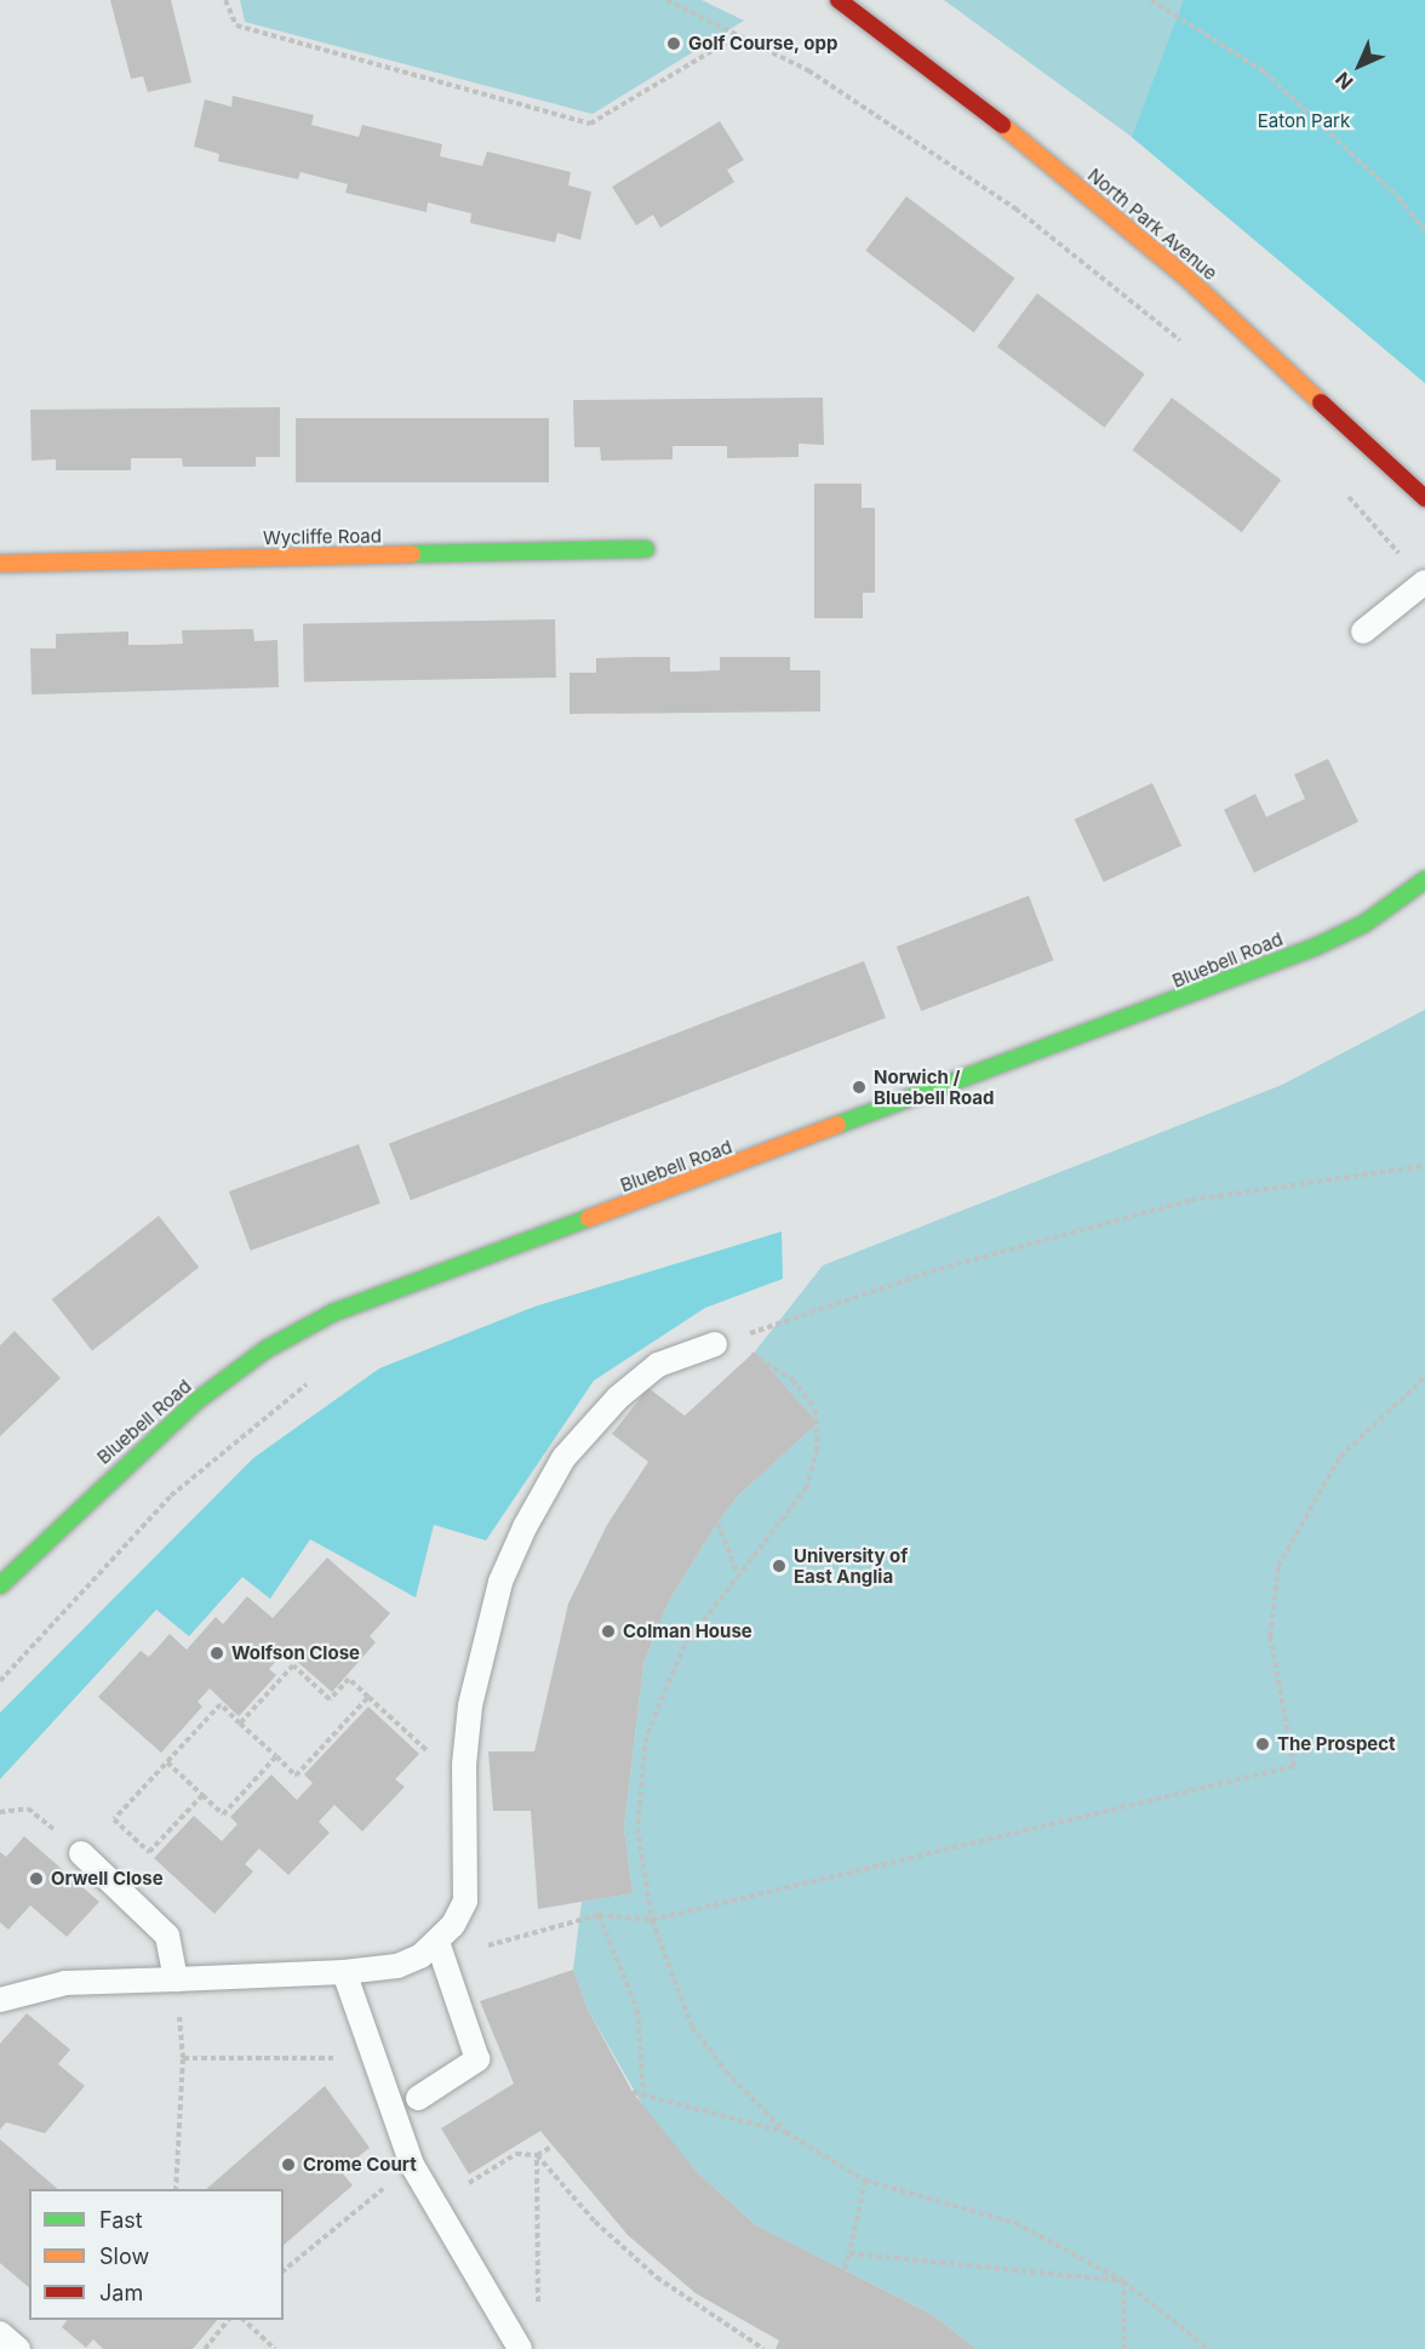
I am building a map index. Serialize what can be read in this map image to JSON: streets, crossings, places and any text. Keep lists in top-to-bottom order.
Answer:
{
  "streets": {
    "street": ["North Park Avenue", "Wycliffe Road", "Bluebell Road"]
  },
  "parks": ["Eaton Park"],
  "places": [
    "Golf Course, opp",
    "Norwich / Bluebell Road",
    "University of East Anglia",
    "Colman House",
    "Wolfson Close",
    "The Prospect",
    "Orwell Close",
    "Crome Court"
  ],
  "legend": ["Fast", "Slow", "Jam"],
  "north": "bottom left"
}
